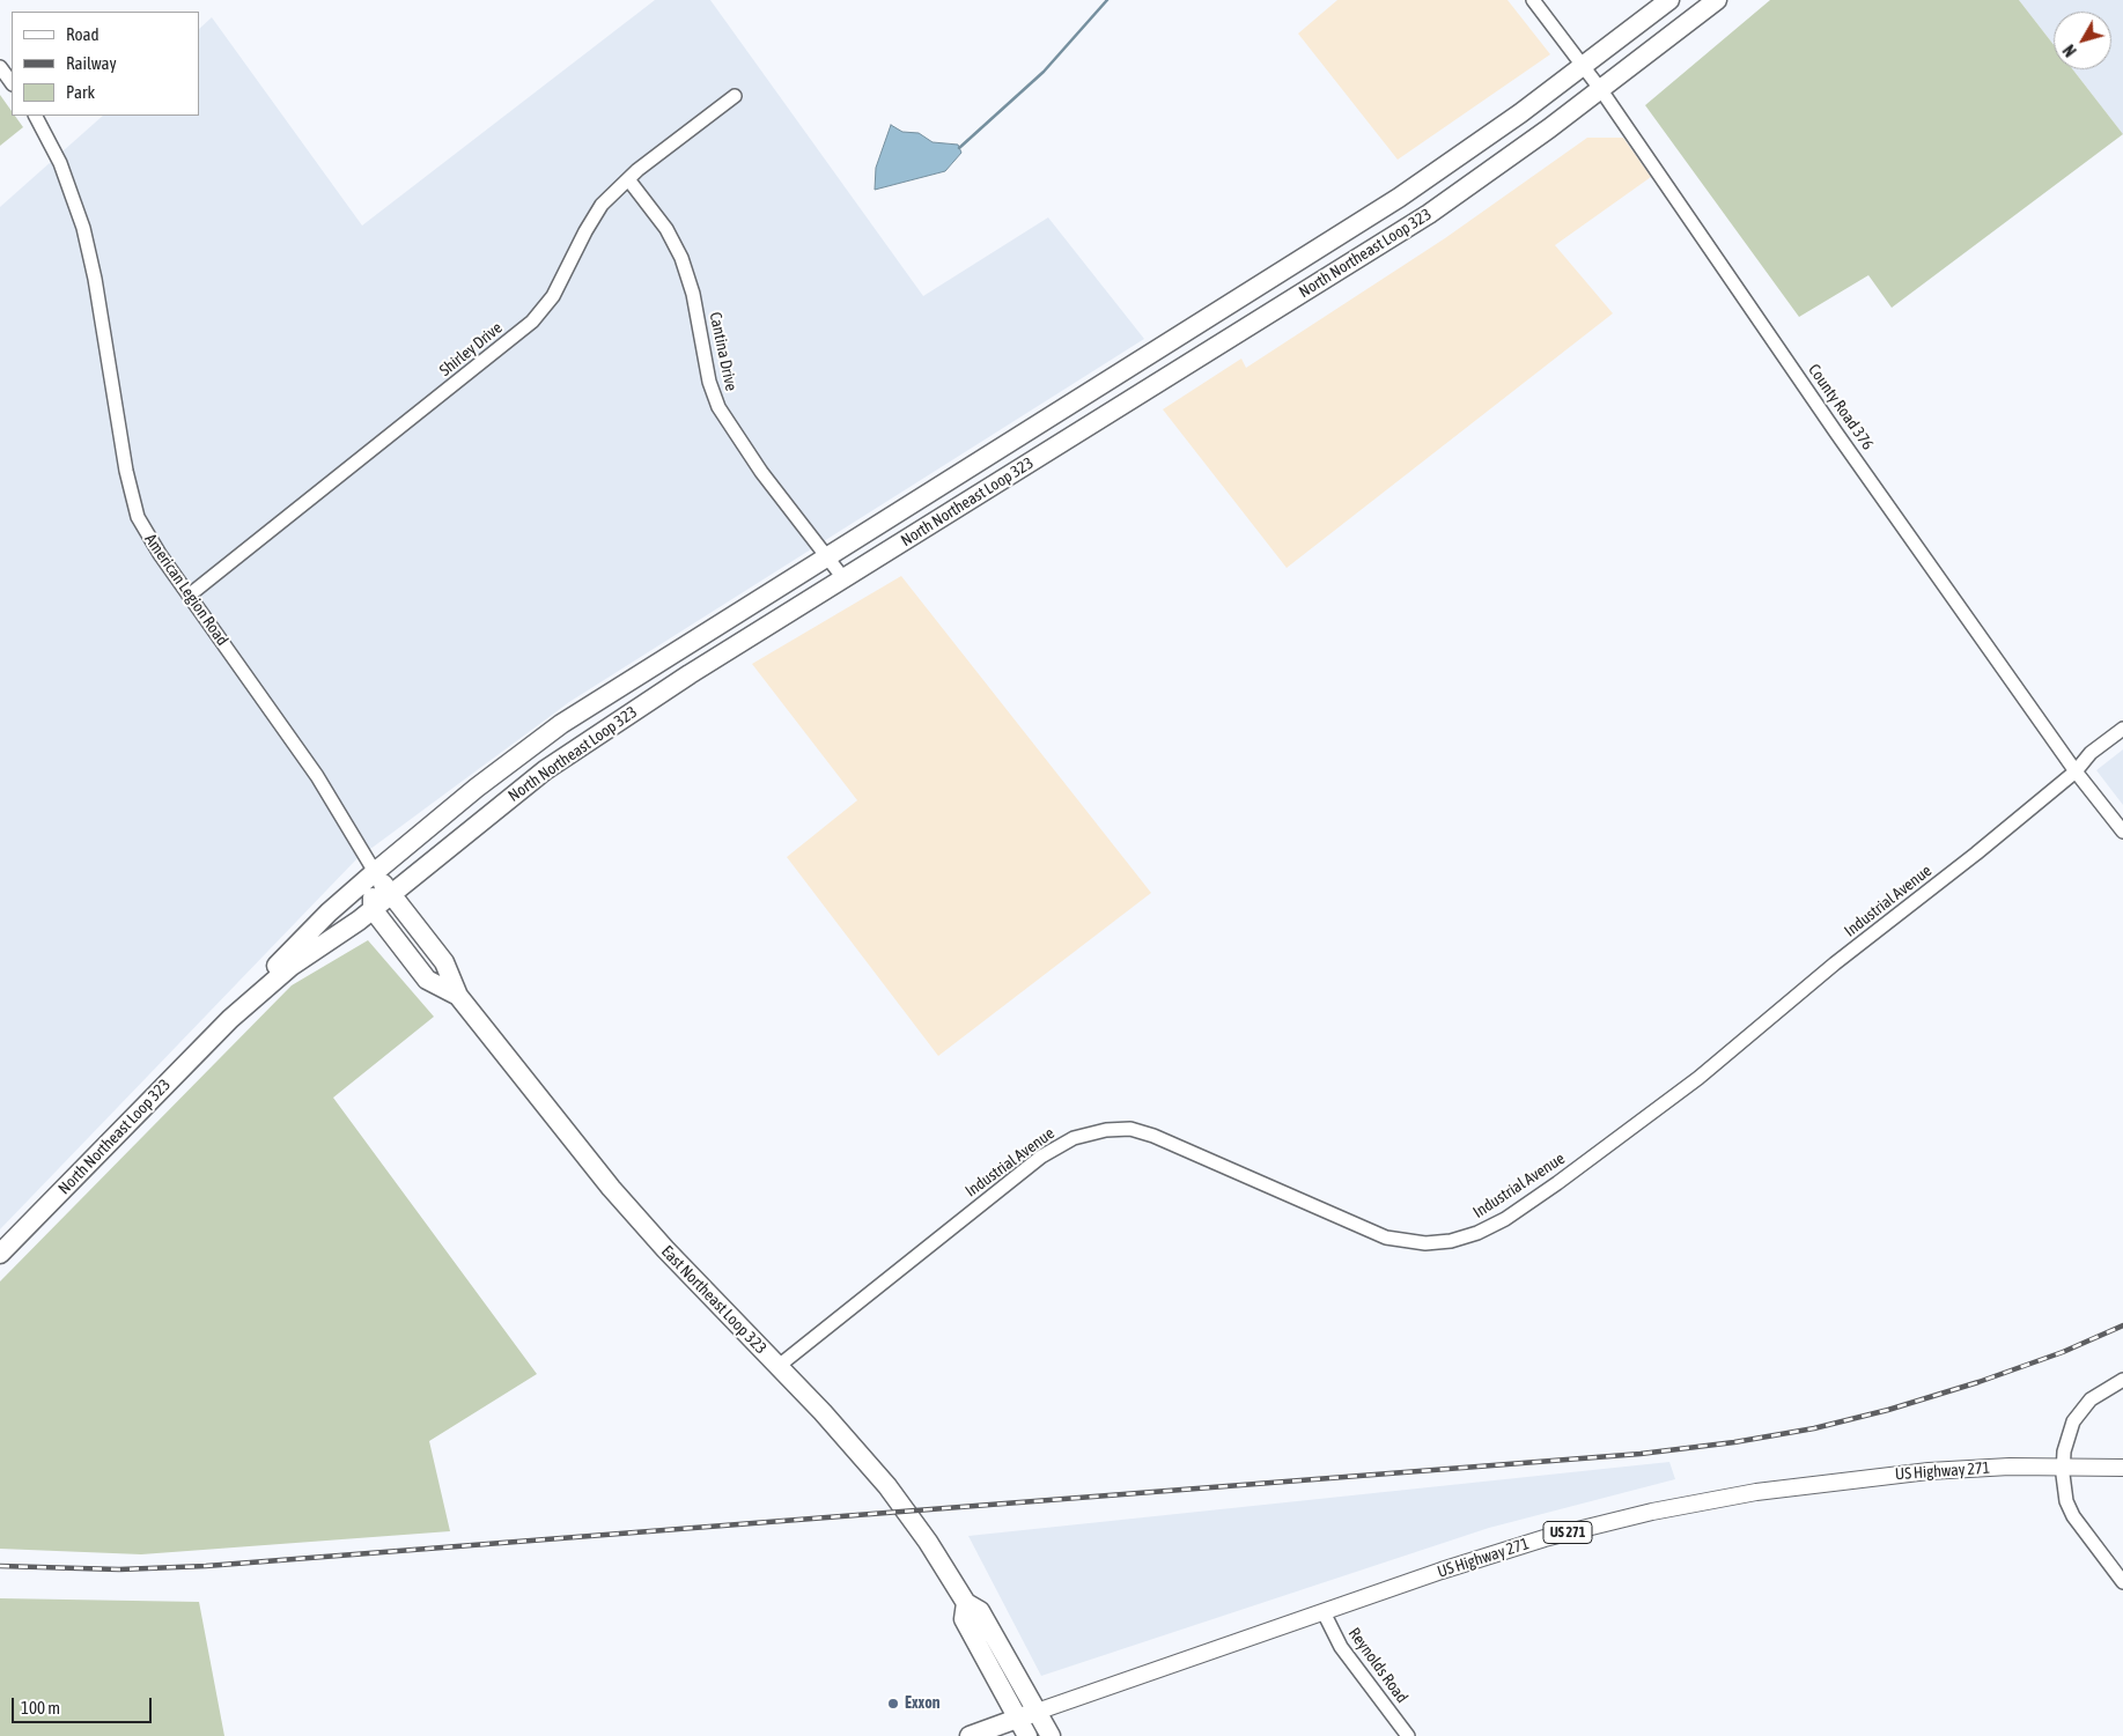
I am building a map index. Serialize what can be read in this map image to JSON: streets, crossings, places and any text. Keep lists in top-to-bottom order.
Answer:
{
  "streets": {
    "highway": [
      "North Northeast Loop 323",
      "American Legion Road",
      "East Northeast Loop 323",
      "US Highway 271",
      "US 271"
    ],
    "street": [
      "Shirley Drive",
      "Cantina Drive",
      "County Road 376",
      "Industrial Avenue",
      "Reynolds Road"
    ]
  },
  "crossings": [
    ["North Northeast Loop 323", "Cantina Drive"],
    ["North Northeast Loop 323", "County Road 376"],
    ["North Northeast Loop 323", "American Legion Road"],
    ["North Northeast Loop 323", "East Northeast Loop 323"],
    ["Shirley Drive", "Cantina Drive"],
    ["Shirley Drive", "American Legion Road"],
    ["County Road 376", "Industrial Avenue"],
    ["American Legion Road", "East Northeast Loop 323"],
    ["Industrial Avenue", "East Northeast Loop 323"],
    ["East Northeast Loop 323", "US Highway 271"],
    ["US Highway 271", "Reynolds Road"]
  ],
  "places": ["Exxon"],
  "legend": ["Road", "Railway", "Park"],
  "scale_bar": "100 m",
  "north": "bottom left"
}
